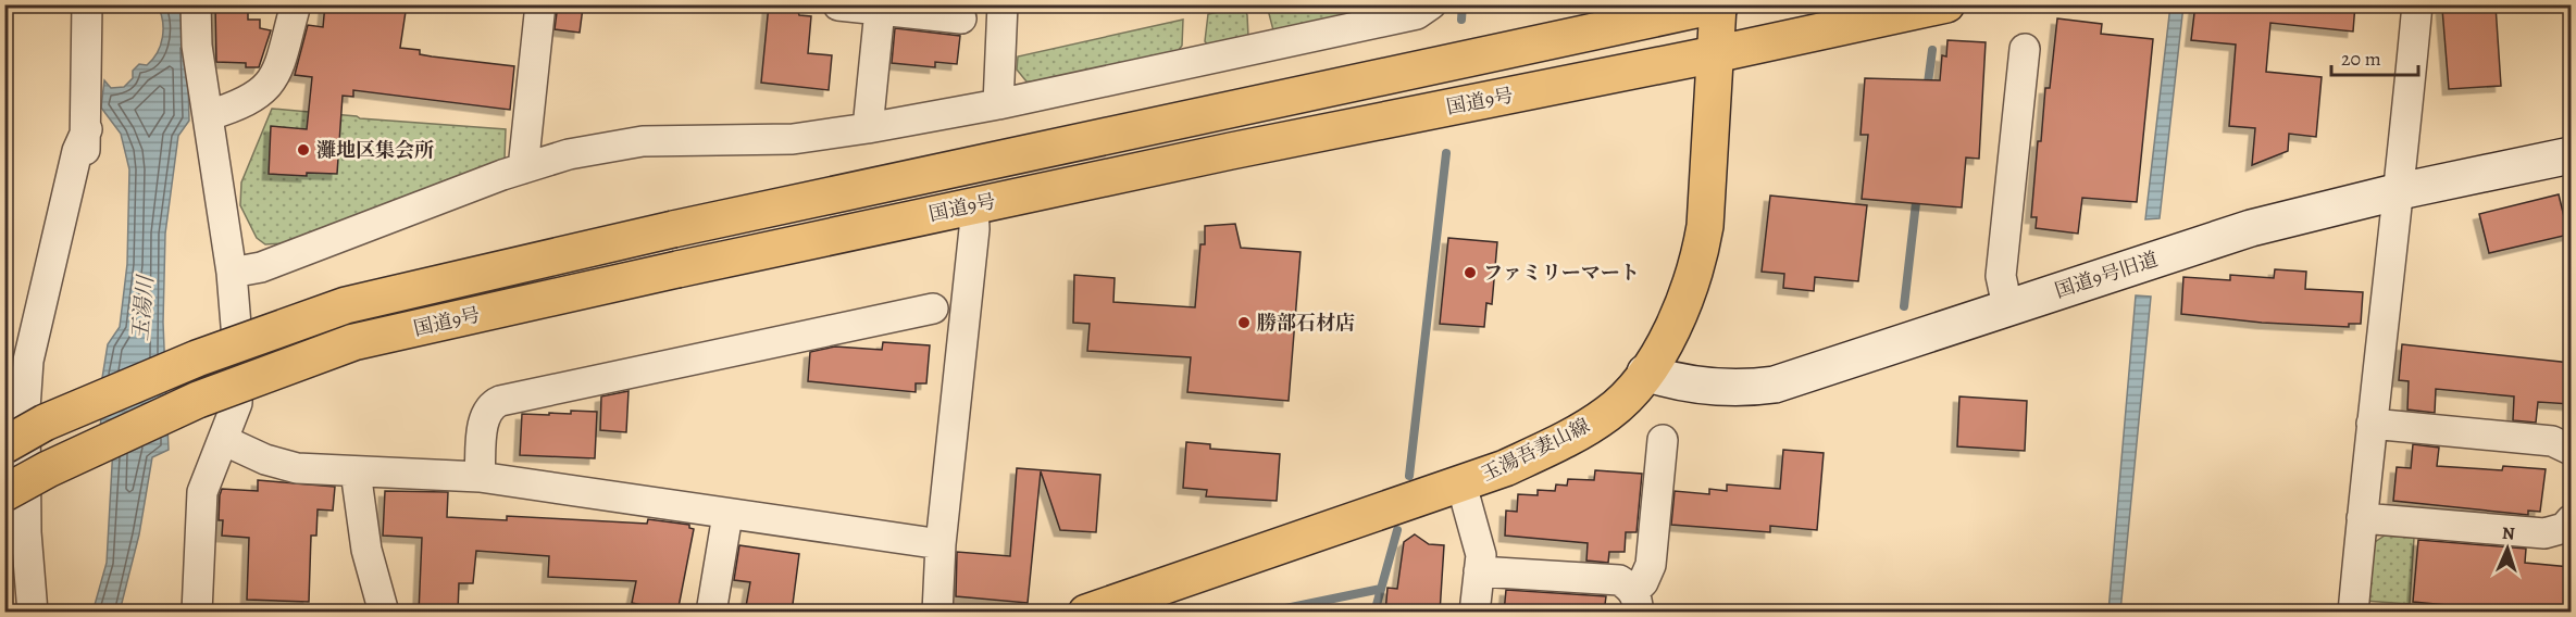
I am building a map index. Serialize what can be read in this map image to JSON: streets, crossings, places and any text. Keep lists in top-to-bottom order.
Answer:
{
  "streets": {
    "main road": ["国道9号", "玉湯吾妻山線"],
    "street": ["国道9号旧道"]
  },
  "crossings": [
    ["国道9号", "玉湯吾妻山線"],
    ["国道9号旧道", "玉湯吾妻山線"]
  ],
  "water": ["玉湯川"],
  "places": ["灘地区集会所", "ファミリーマート", "勝部石材店"],
  "scale_bar": "20 m",
  "north": "top"
}
